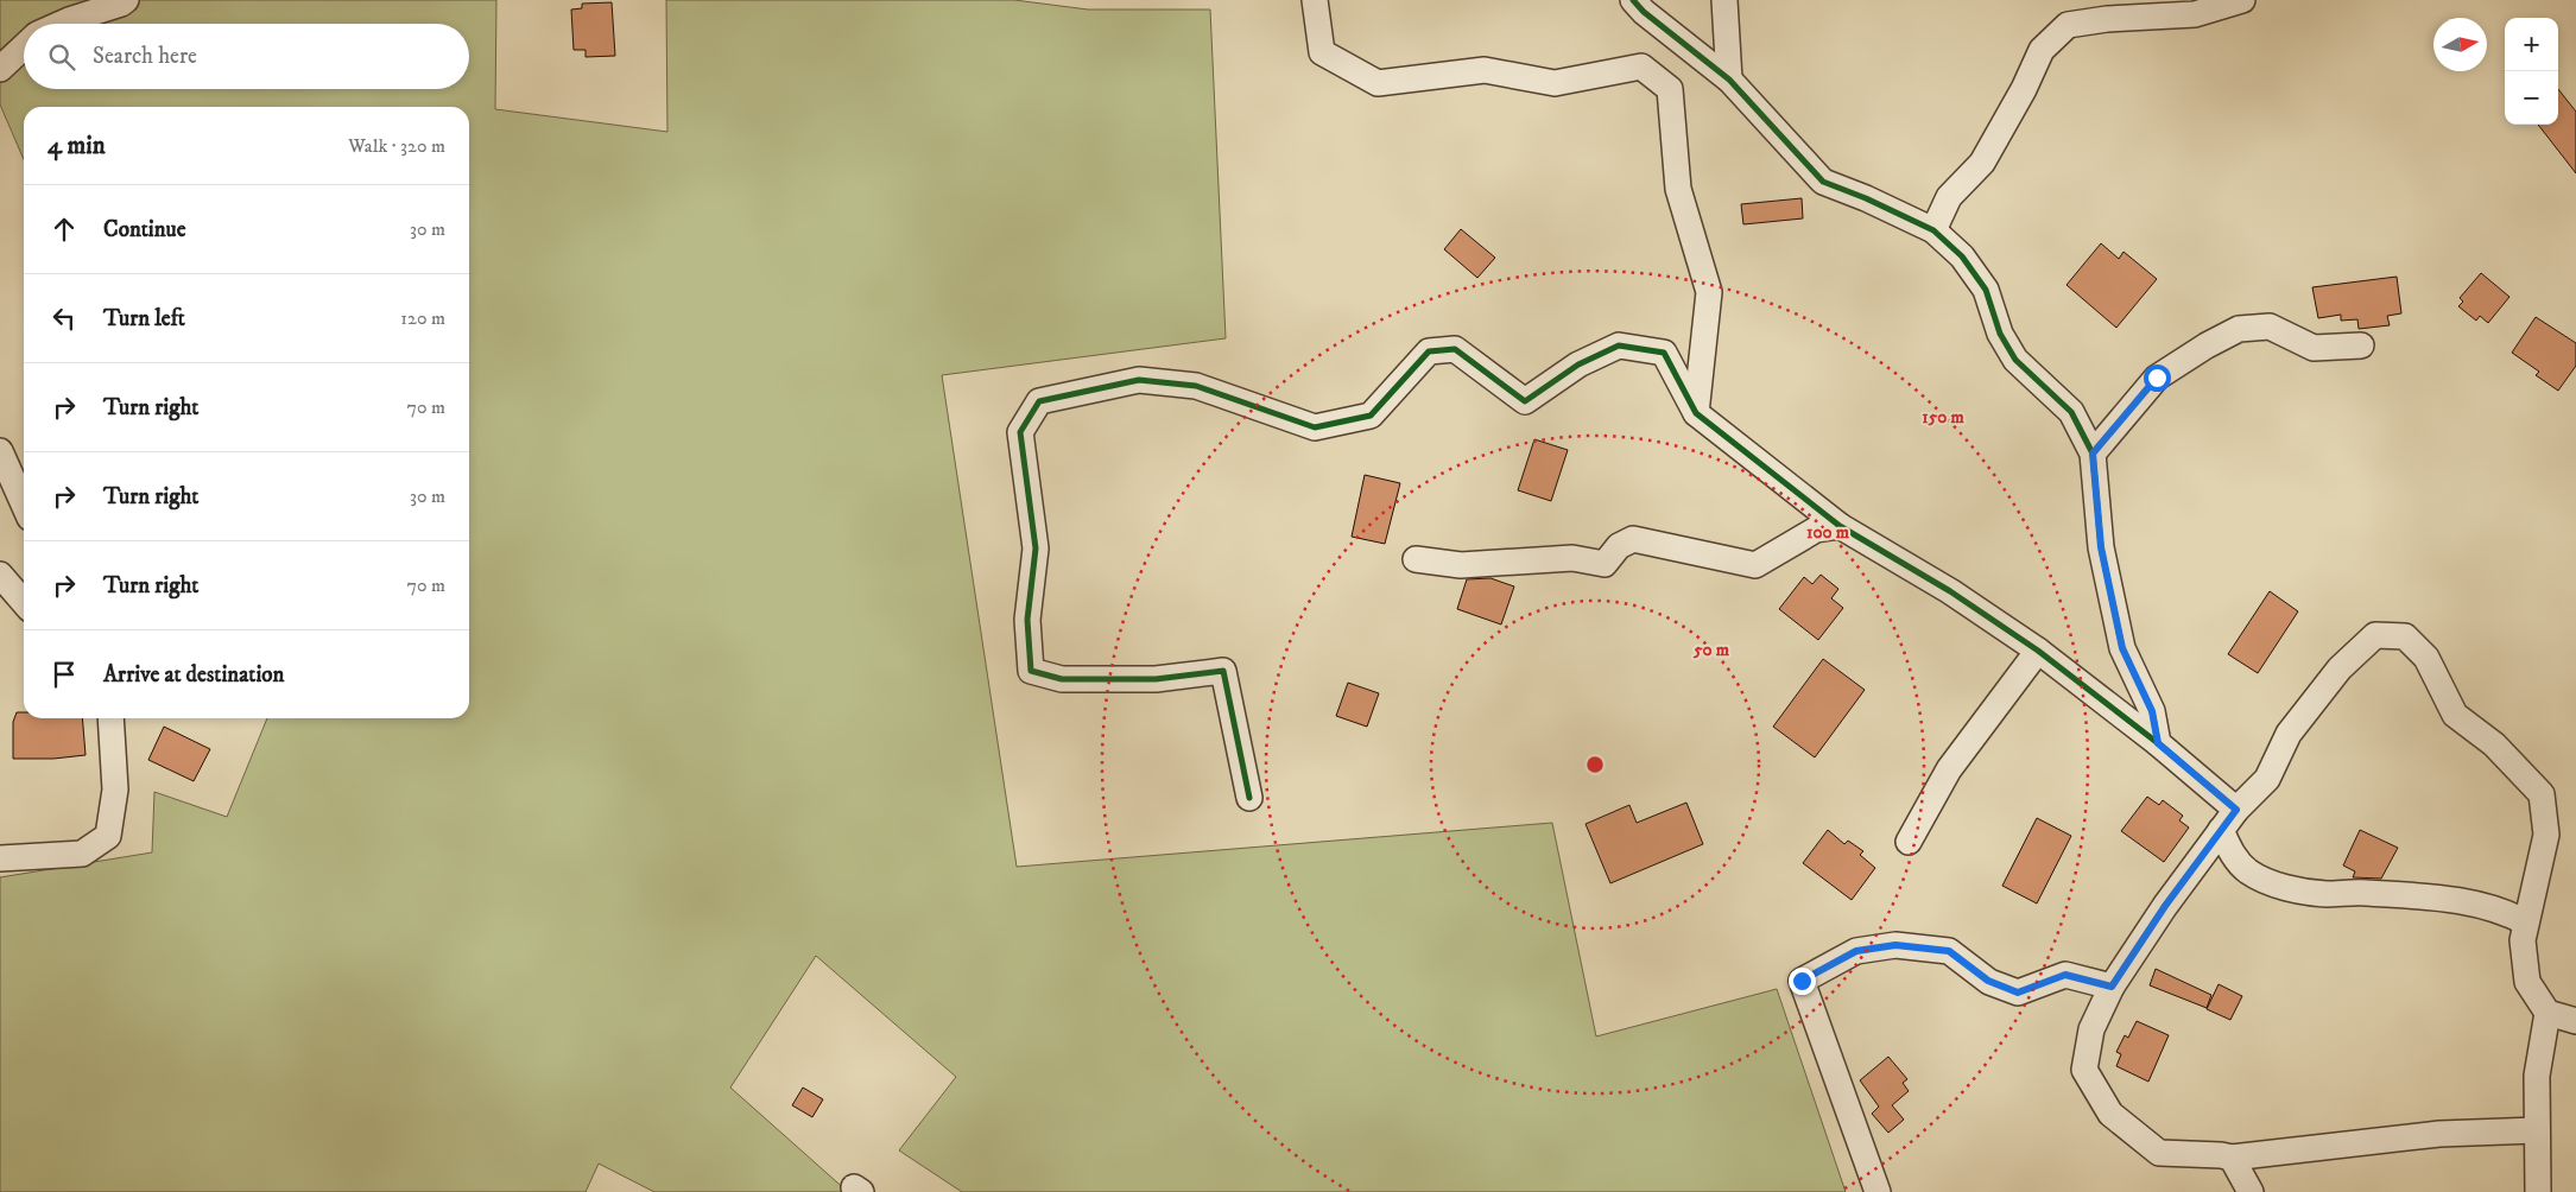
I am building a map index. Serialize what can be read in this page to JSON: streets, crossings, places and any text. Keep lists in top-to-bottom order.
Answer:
{
  "north": "right",
  "page": {
    "map_buttons": ["+", "−"],
    "search": "Search here",
    "heading": ["4 min", "Walk · 320 m"],
    "list": [
      ["Continue", "30 m"],
      ["Turn left", "120 m"],
      ["Turn right", "70 m"],
      ["Turn right", "30 m"],
      ["Turn right", "70 m"],
      "Arrive at destination"
    ]
  },
  "rings": ["150 m", "100 m", "50 m"]
}
